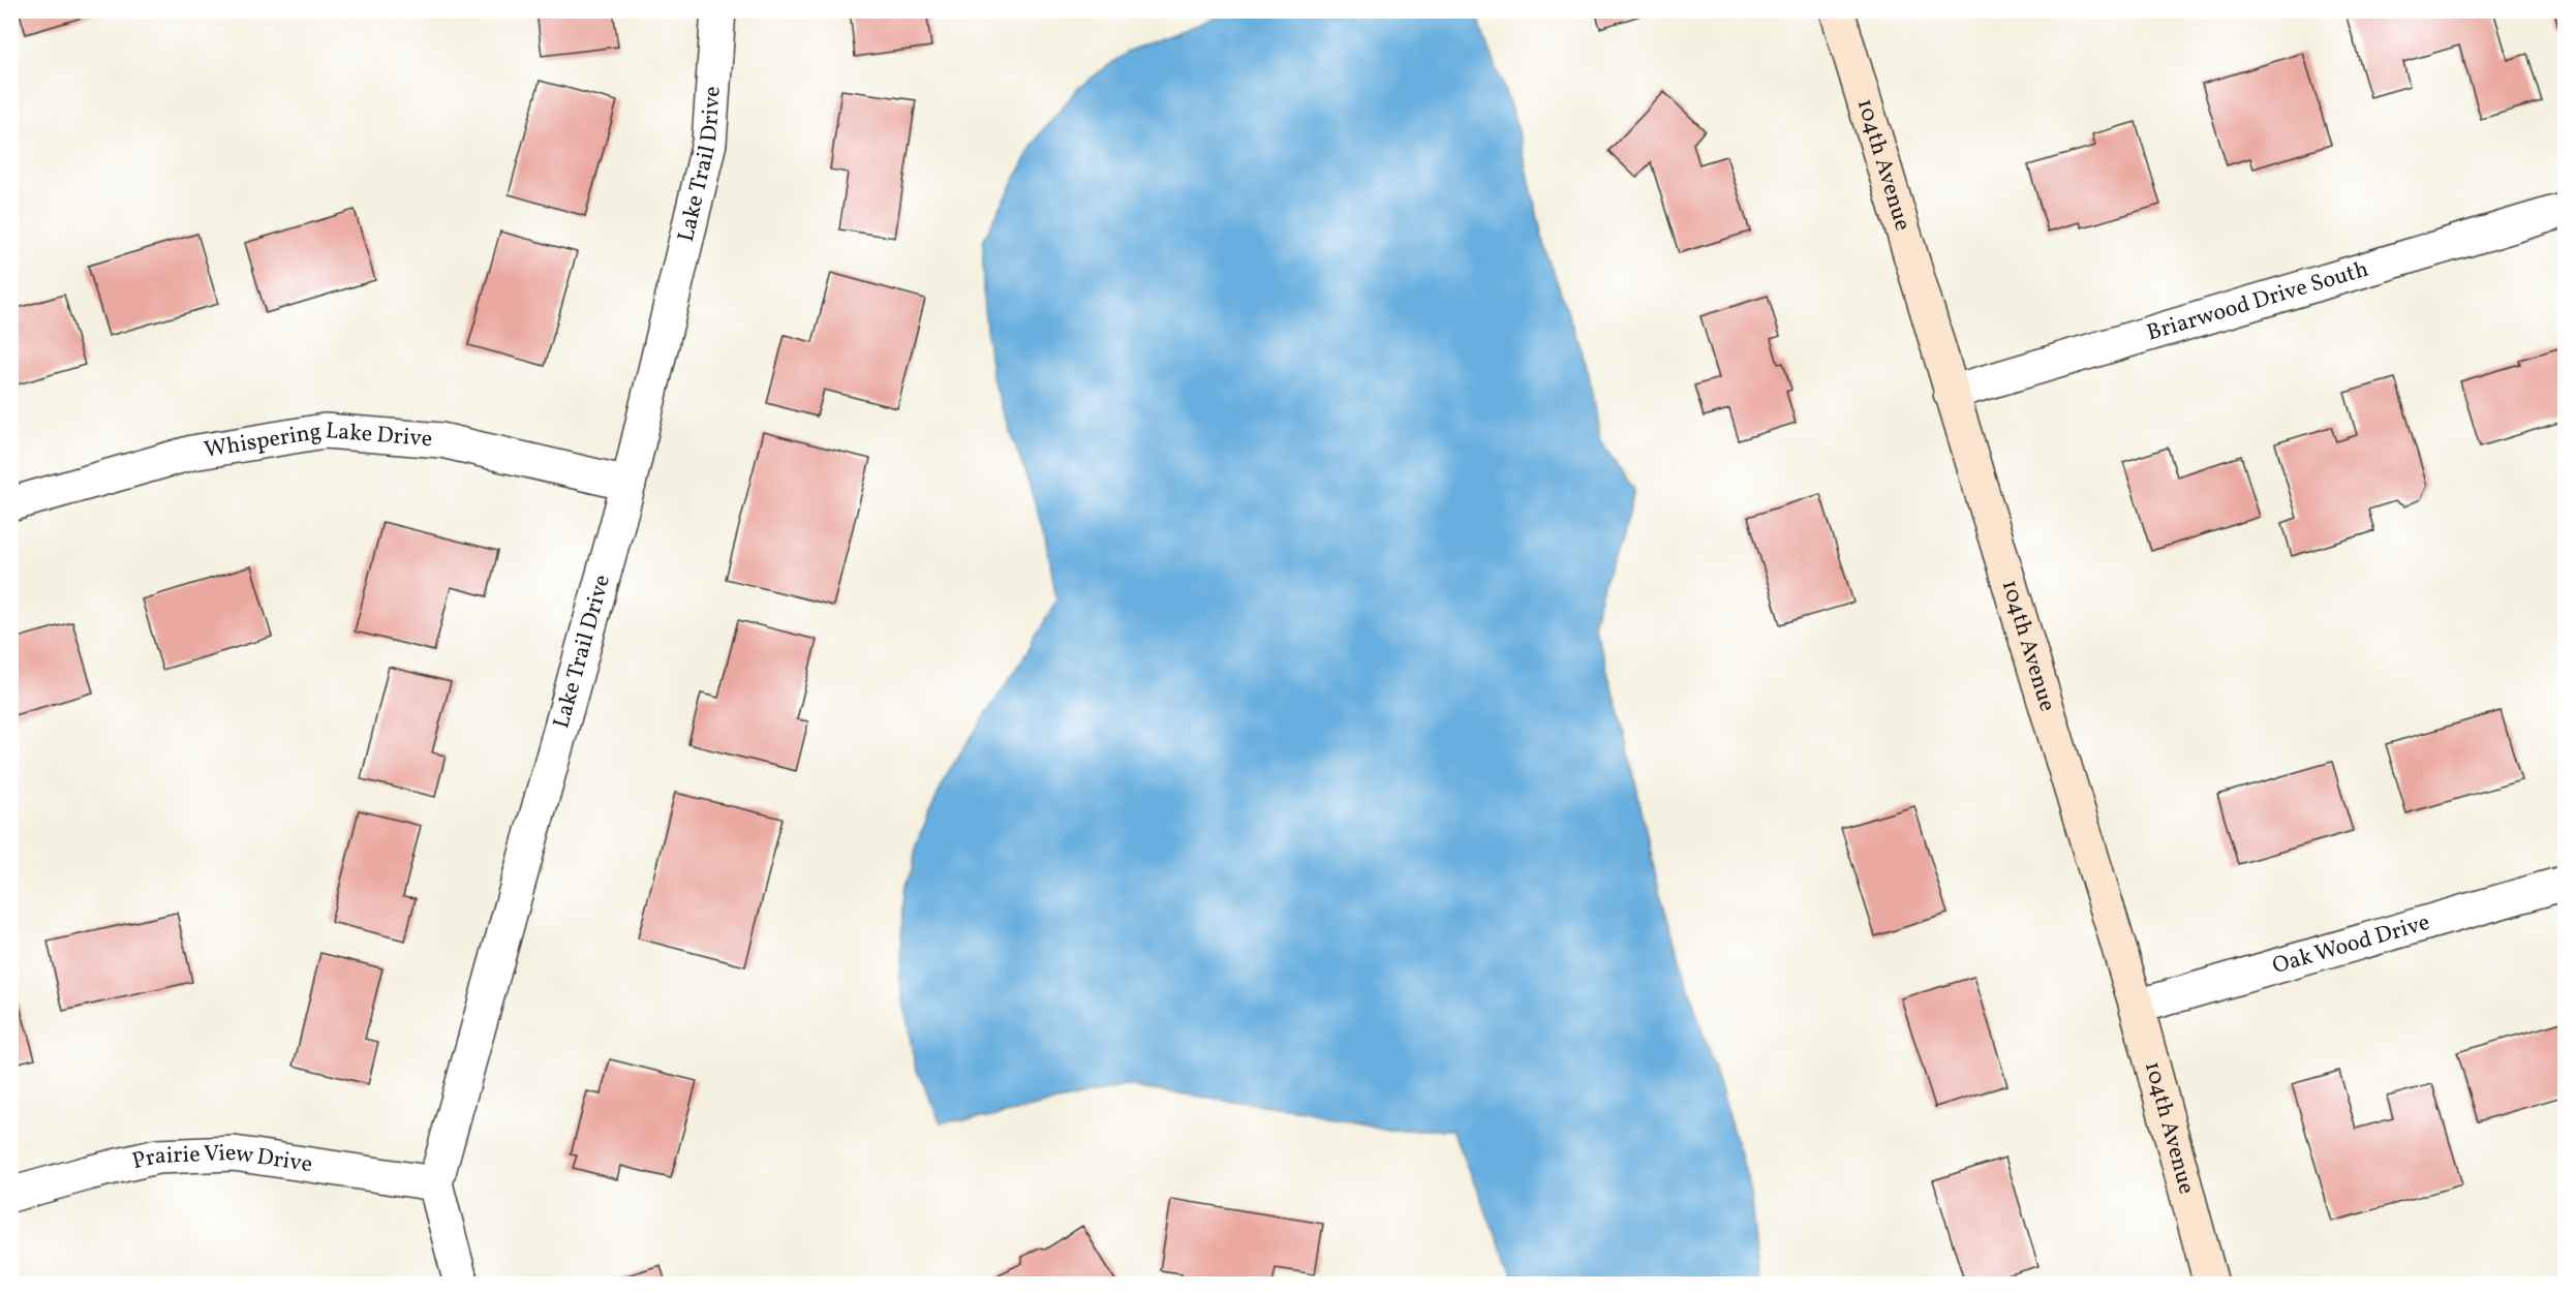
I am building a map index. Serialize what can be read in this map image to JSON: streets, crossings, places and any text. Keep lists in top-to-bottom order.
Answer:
{
  "streets": {
    "street": [
      "Lake Trail Drive",
      "104th Avenue",
      "Briarwood Drive South",
      "Whispering Lake Drive",
      "Oak Wood Drive",
      "Prairie View Drive"
    ]
  },
  "crossings": [
    ["Lake Trail Drive", "Whispering Lake Drive"],
    ["Lake Trail Drive", "Prairie View Drive"],
    ["104th Avenue", "Briarwood Drive South"],
    ["104th Avenue", "Oak Wood Drive"]
  ]
}
